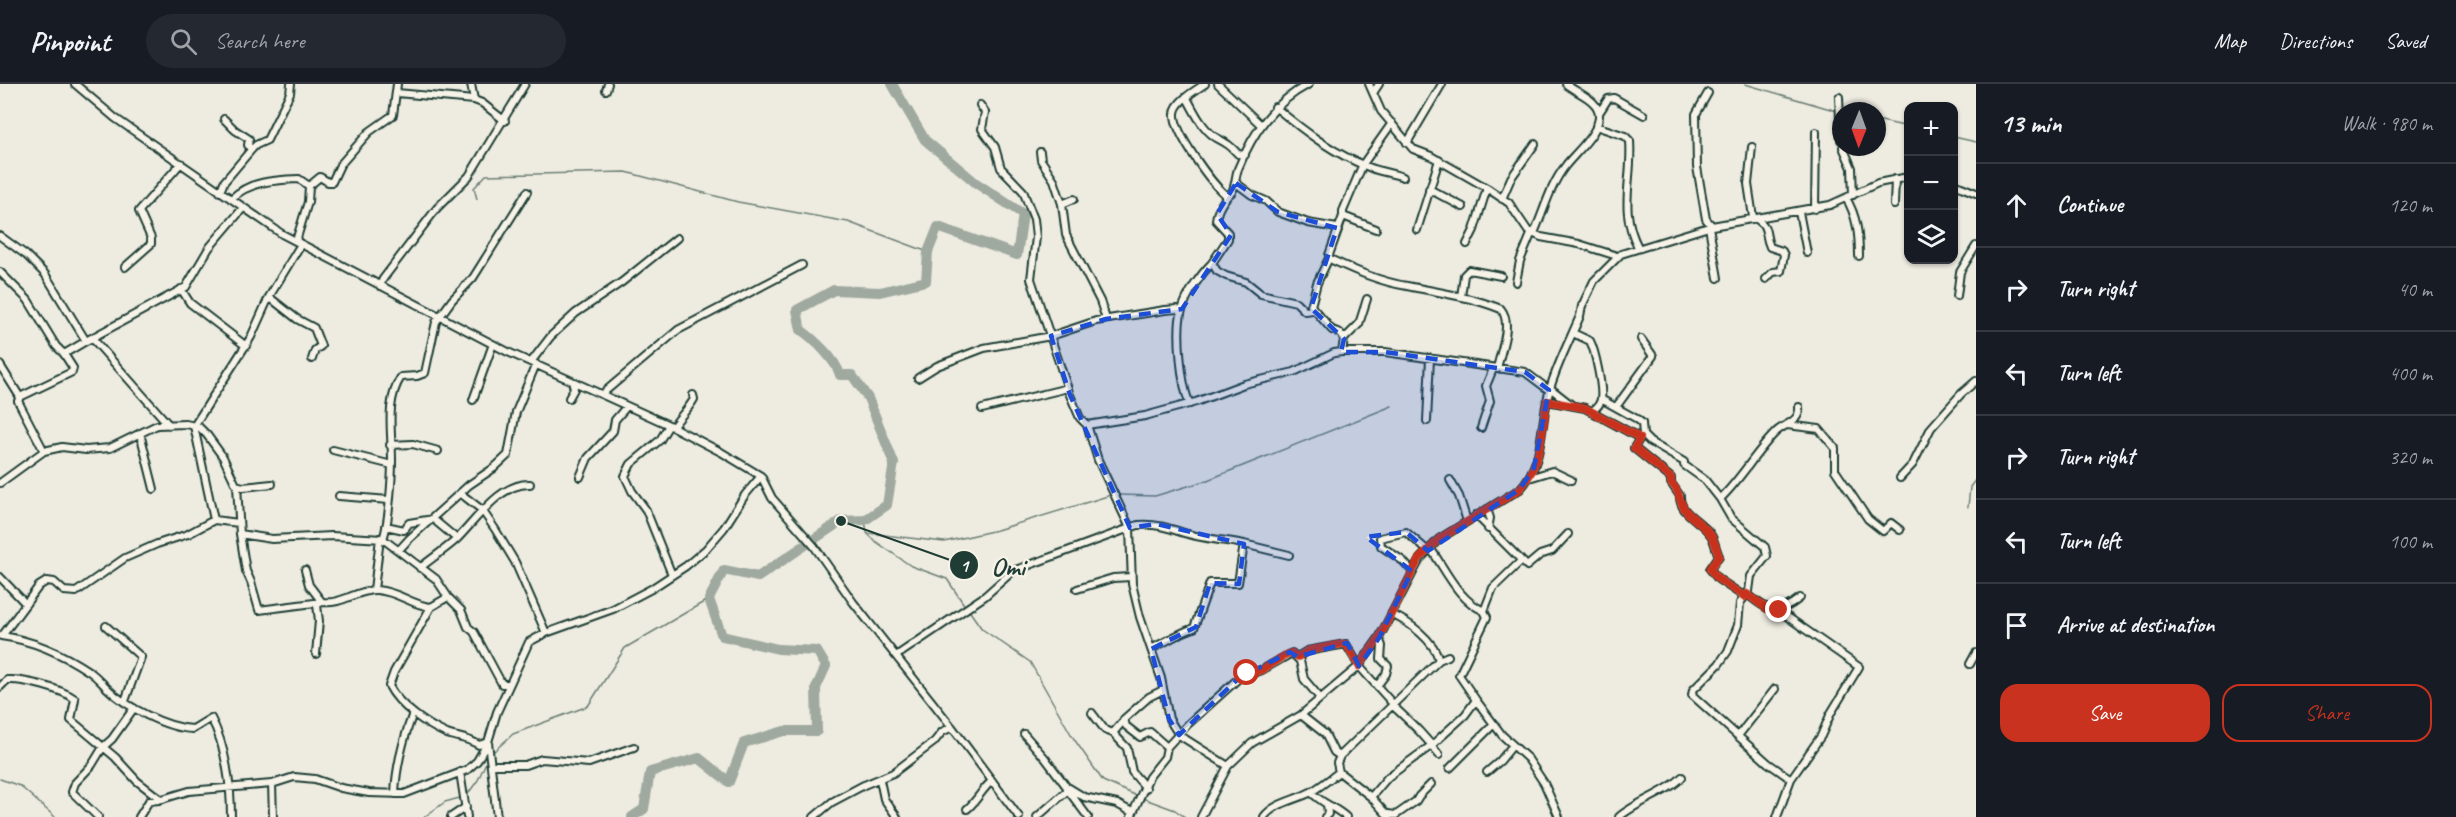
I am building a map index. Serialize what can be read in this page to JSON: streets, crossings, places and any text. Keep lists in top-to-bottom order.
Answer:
{
  "places": ["Omi"],
  "north": "bottom",
  "page": {
    "header": "Pinpoint",
    "search": "Search here",
    "nav": ["Map", "Directions", "Saved"],
    "heading": ["13 min", "Walk · 980 m"],
    "map_buttons": ["+", "−"],
    "list": [
      ["Continue", "120 m"],
      ["Turn right", "40 m"],
      ["Turn left", "400 m"],
      ["Turn right", "320 m"],
      ["Turn left", "100 m"],
      "Arrive at destination"
    ],
    "buttons": ["Save", "Share"]
  }
}
